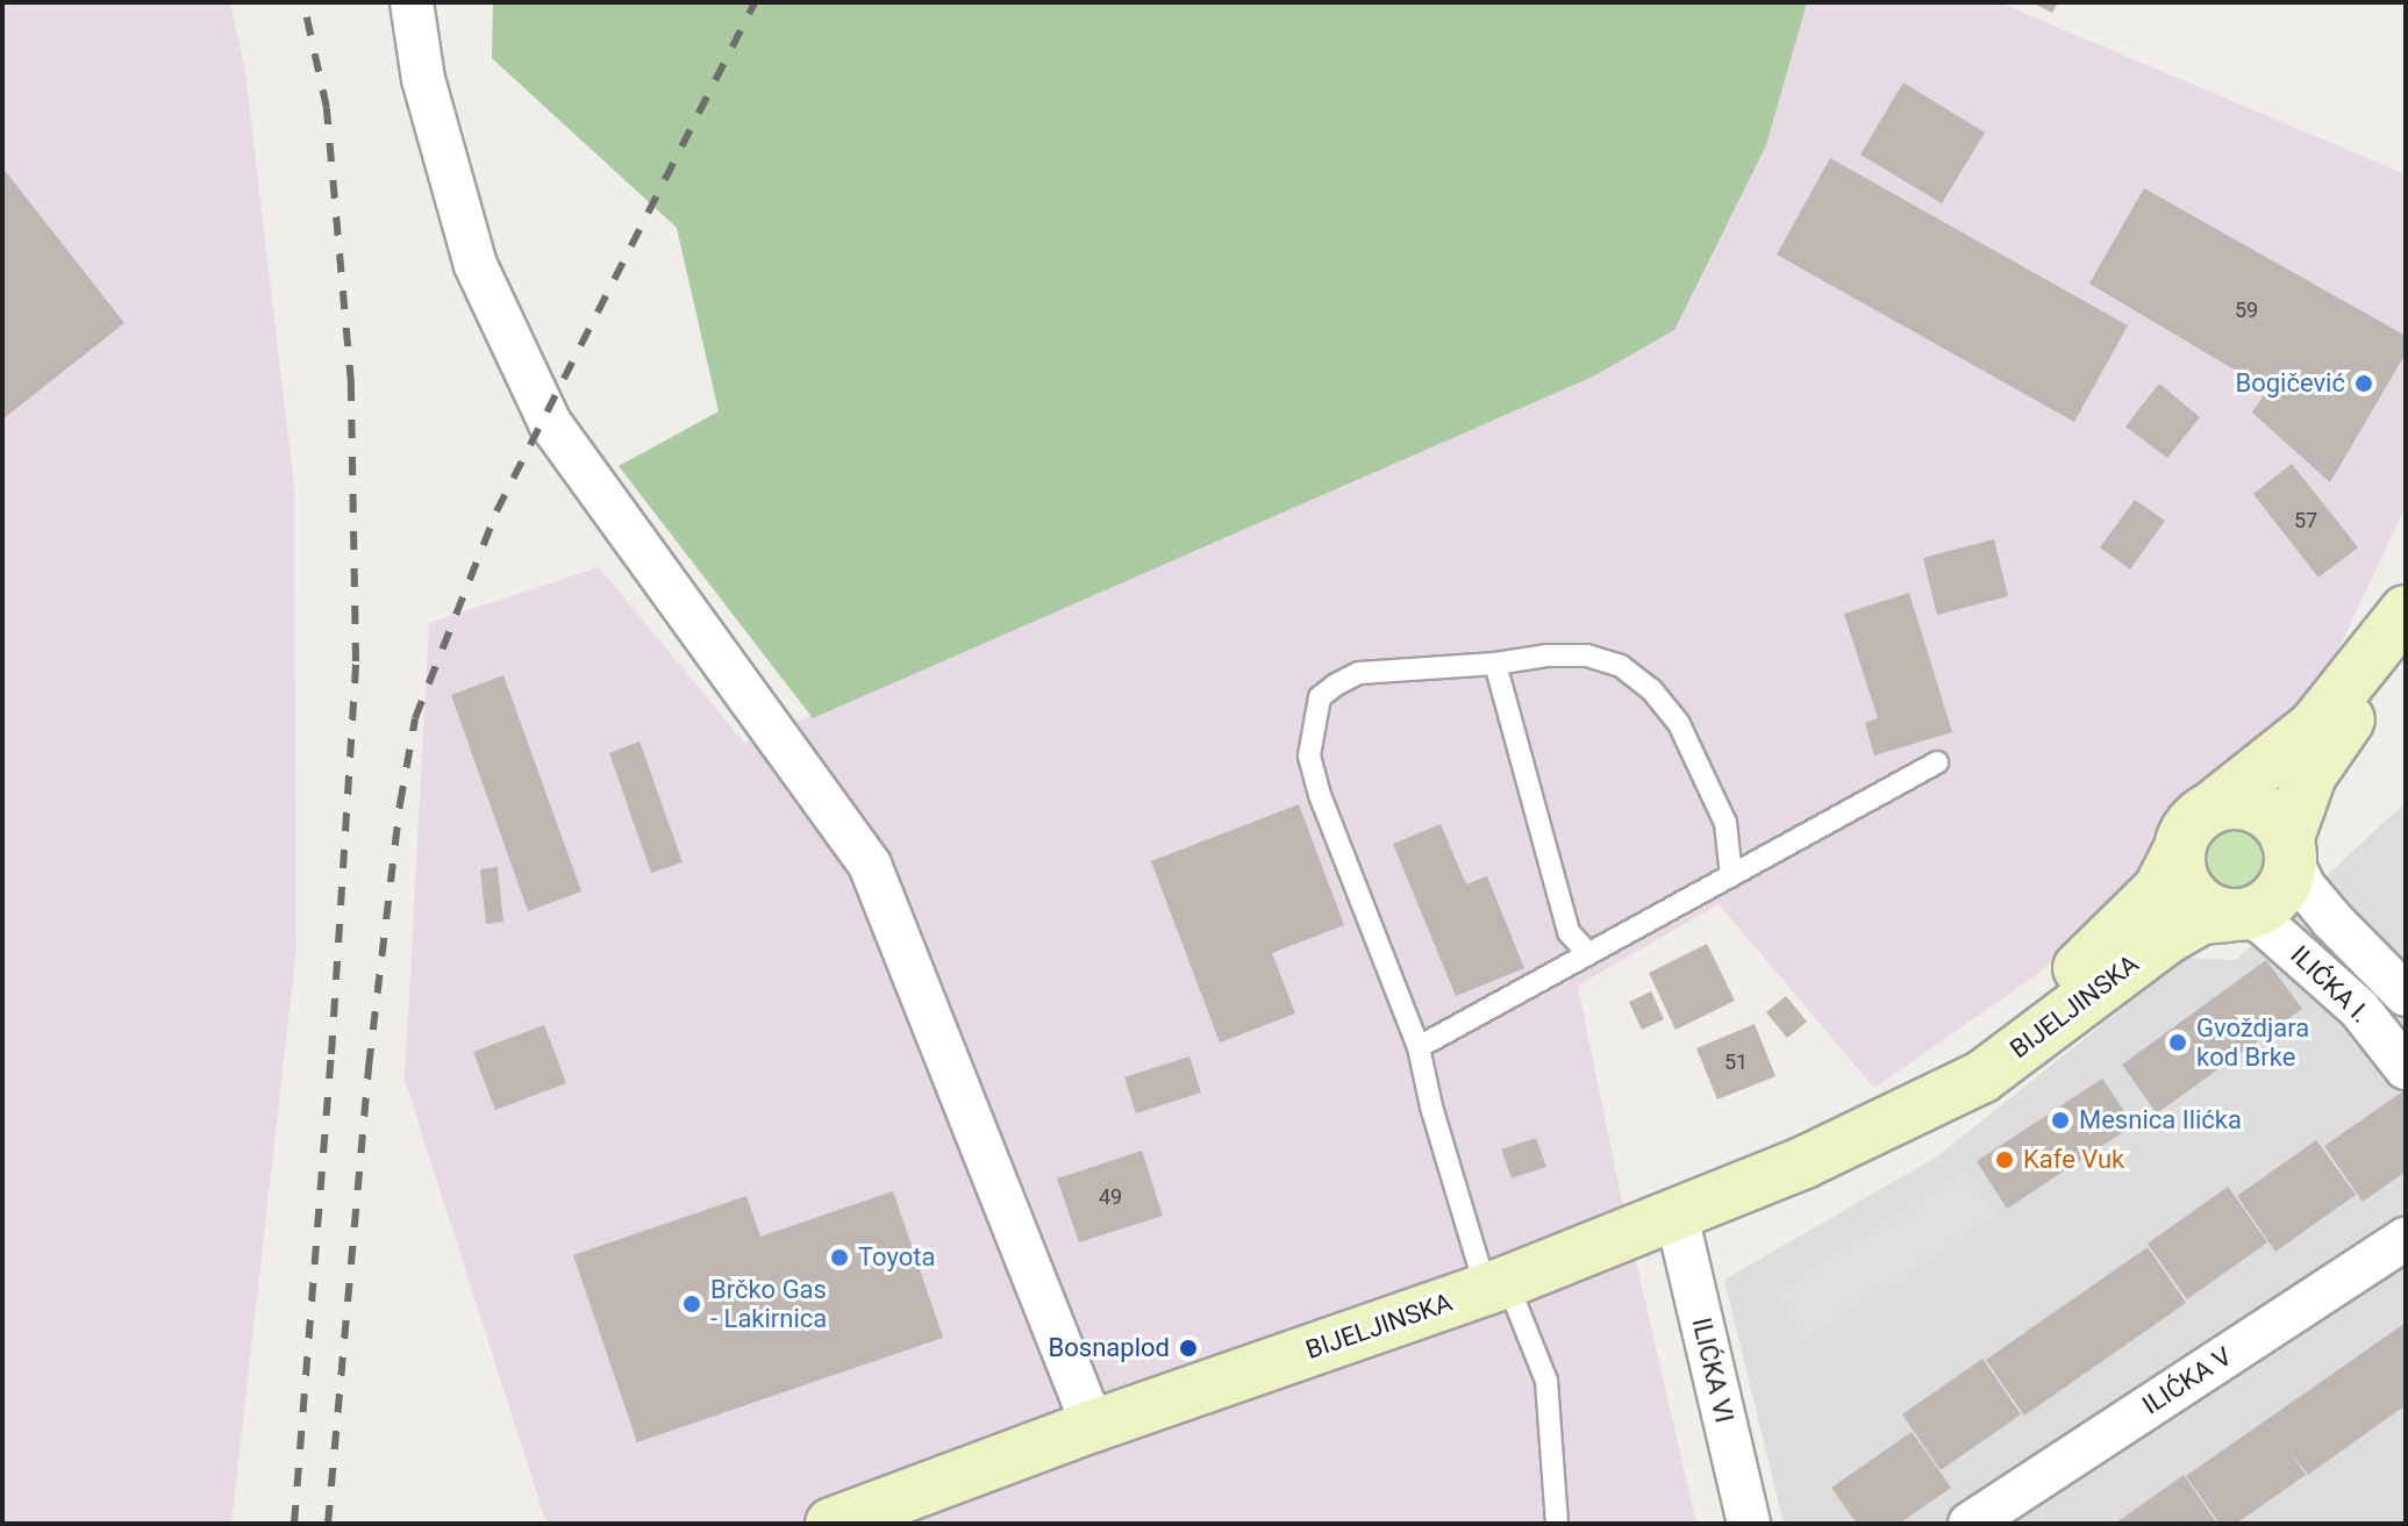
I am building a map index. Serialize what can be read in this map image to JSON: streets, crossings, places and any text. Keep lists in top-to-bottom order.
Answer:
{
  "streets": {
    "main road": ["BIJELJINSKA"],
    "street": ["ILIĆKA I.", "ILIĆKA VI", "ILIĆKA V"]
  },
  "crossings": [
    ["ILIĆKA I.", "BIJELJINSKA"],
    ["BIJELJINSKA", "ILIĆKA VI"]
  ],
  "places": [
    "Bogičević",
    "Gvoždjara kod Brke",
    "Mesnica Ilićka",
    "Kafe Vuk",
    "Toyota",
    "Brčko Gas - Lakirnica",
    "Bosnaplod"
  ],
  "house_numbers": [
    "59",
    "57",
    "51",
    "49"
  ]
}
